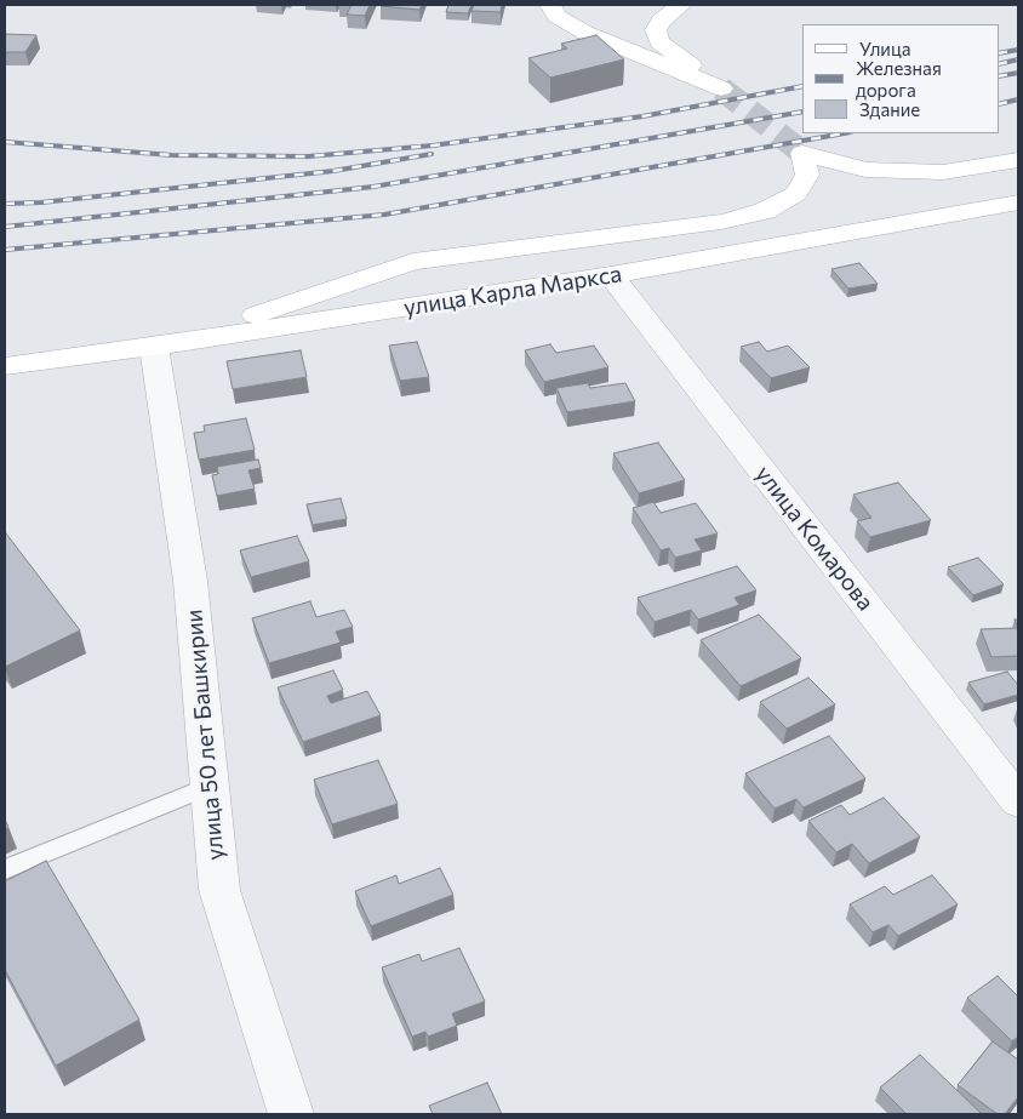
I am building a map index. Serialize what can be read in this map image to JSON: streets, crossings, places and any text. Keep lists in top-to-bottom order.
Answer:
{
  "streets": {
    "street": ["улица Карла Маркса", "улица Комарова", "улица 50 лет Башкирии"]
  },
  "crossings": [
    ["улица Карла Маркса", "улица Комарова"],
    ["улица Карла Маркса", "улица 50 лет Башкирии"]
  ],
  "legend": ["Улица", "Железная дорога", "Здание"]
}
